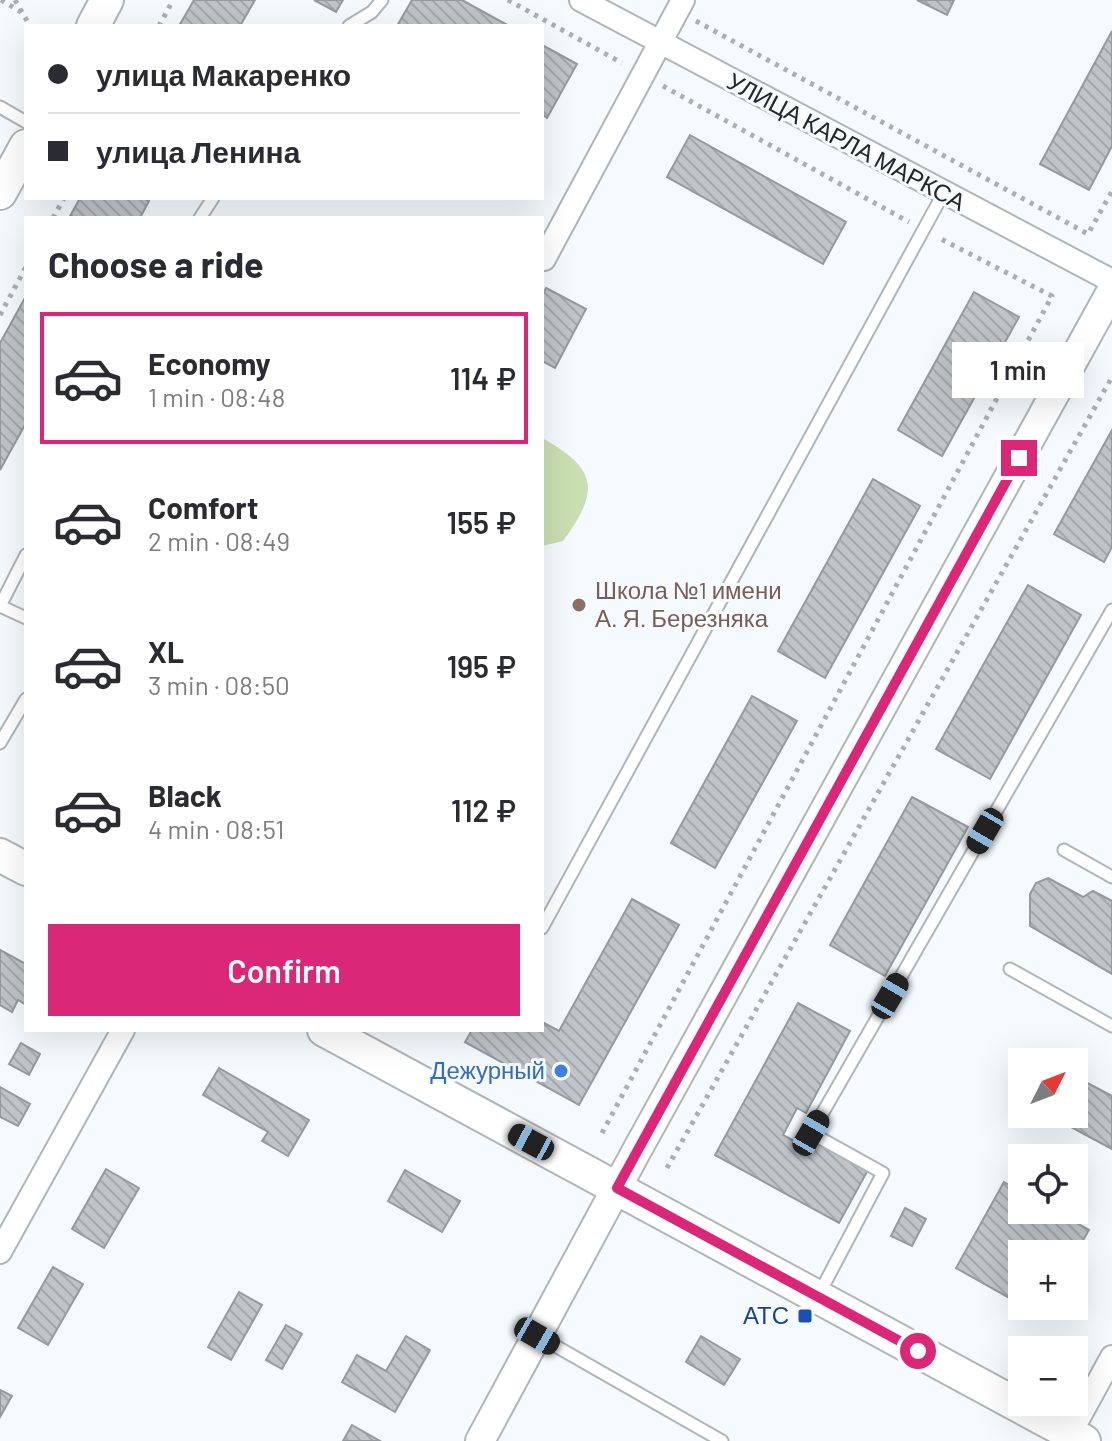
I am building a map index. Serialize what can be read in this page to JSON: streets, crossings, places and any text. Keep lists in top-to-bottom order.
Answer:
{
  "streets": {
    "street": ["УЛИЦА КАРЛА МАРКСА"]
  },
  "places": {
    "other": ["Школа №1 имени А. Я. Березняка", "Дежурный"],
    "transit": ["АТС"]
  },
  "north": "top right",
  "page": {
    "banner": ["улица Макаренко", "улица Ленина"],
    "heading": "Choose a ride",
    "list": [
      {
        "name": "Economy",
        "note": "1 min · 08:48",
        "value": "114 ₽"
      },
      {
        "name": "Comfort",
        "note": "2 min · 08:49",
        "value": "155 ₽"
      },
      {
        "name": "XL",
        "note": "3 min · 08:50",
        "value": "195 ₽"
      },
      {
        "name": "Black",
        "note": "4 min · 08:51",
        "value": "112 ₽"
      }
    ],
    "bubble": "1 min",
    "buttons": "Confirm",
    "map_buttons": ["+", "−"]
  }
}
